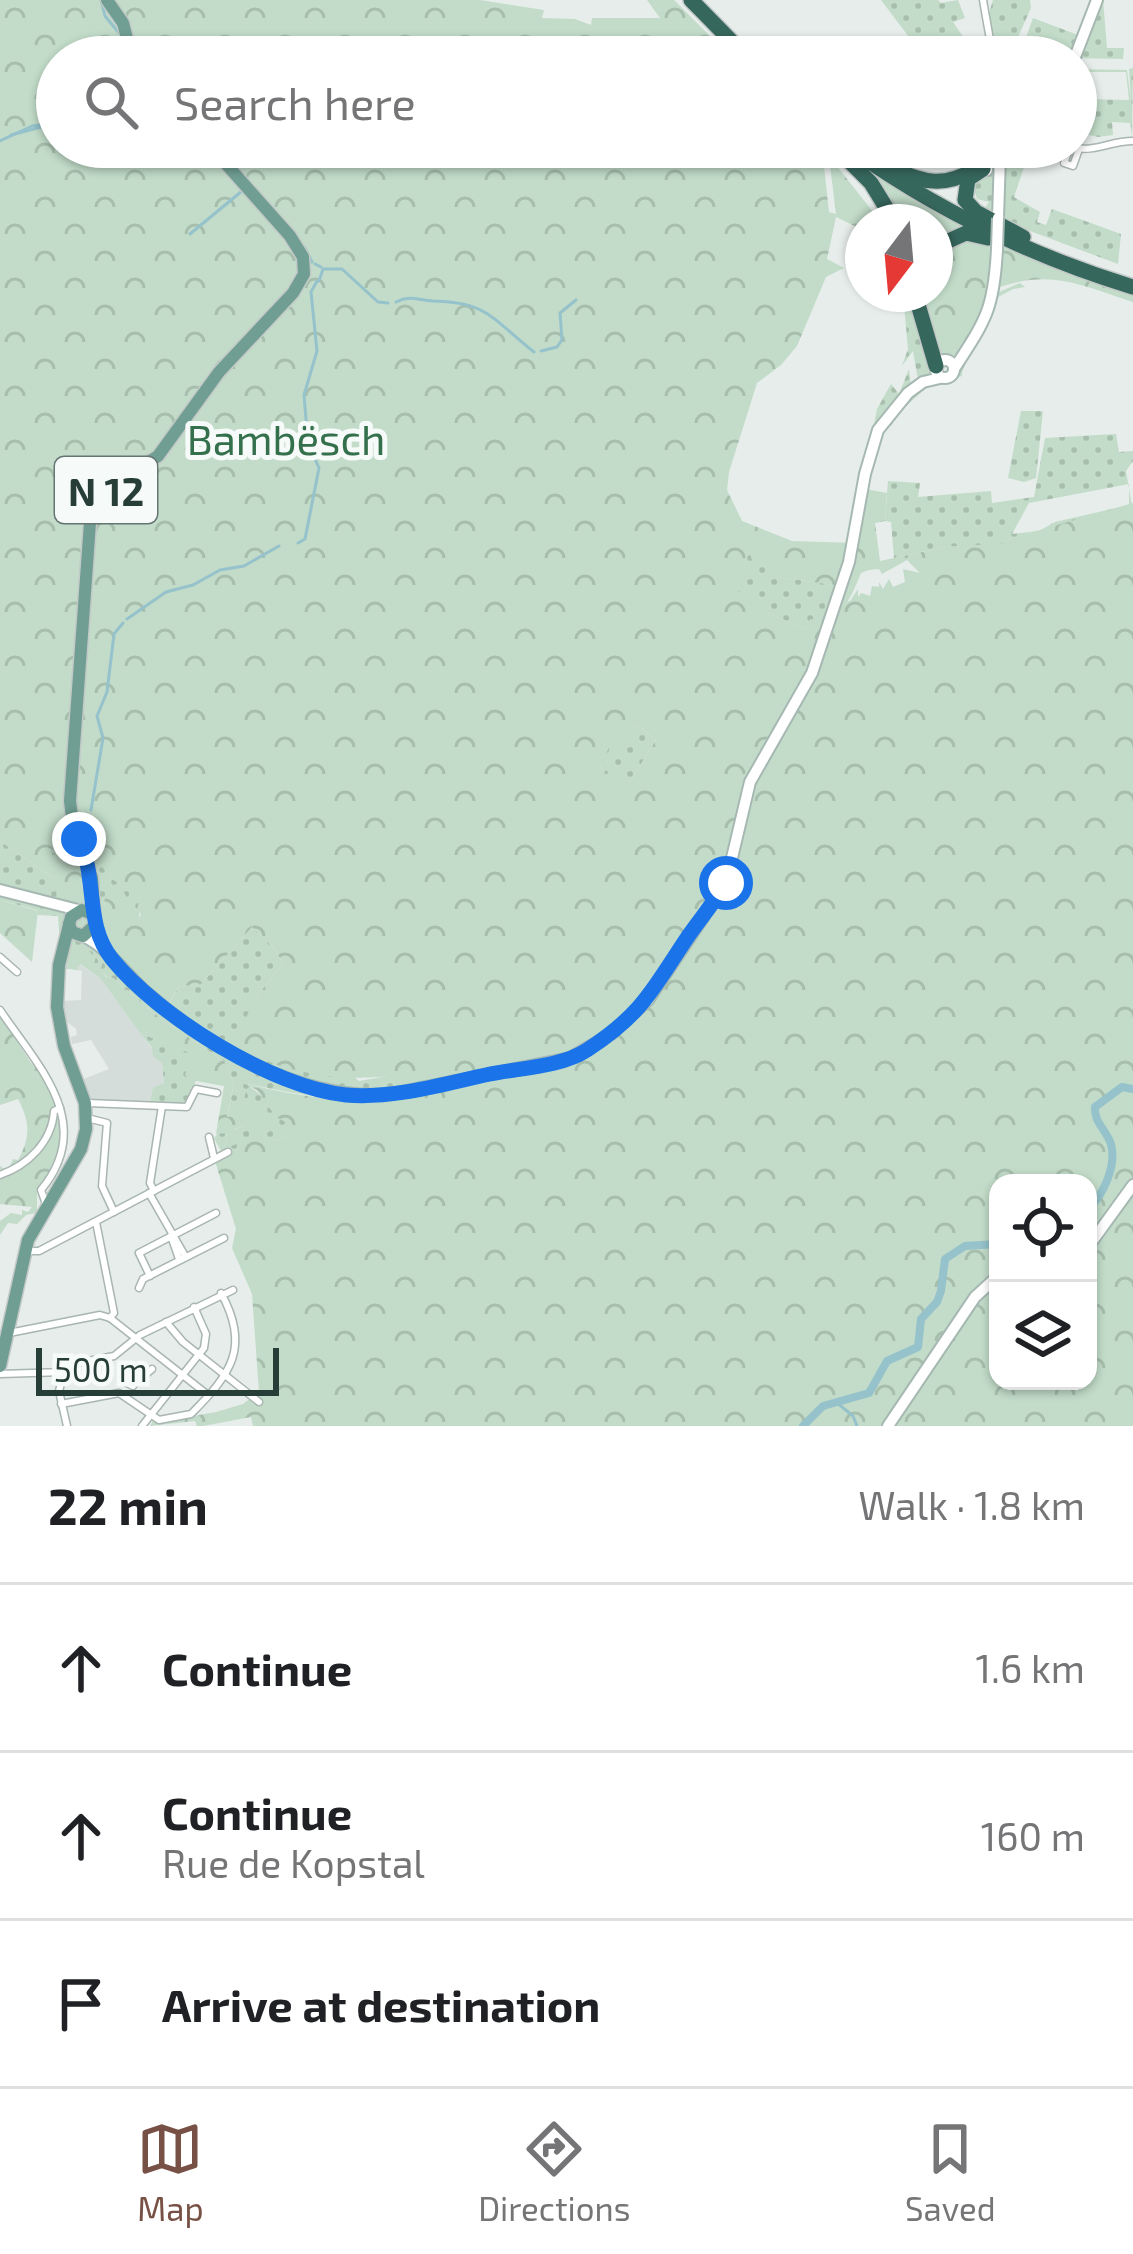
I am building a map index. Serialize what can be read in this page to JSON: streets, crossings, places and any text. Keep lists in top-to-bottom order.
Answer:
{
  "streets": {
    "main road": ["N 12"]
  },
  "parks": ["Bambësch"],
  "scale_bar": "500 m",
  "north": "bottom",
  "page": {
    "search": "Search here",
    "scale": "500 m",
    "heading": ["22 min", "Walk · 1.8 km"],
    "list": [
      ["Continue", "1.6 km"],
      ["Continue", "Rue de Kopstal", "160 m"],
      "Arrive at destination"
    ],
    "nav": ["Map", "Directions", "Saved"]
  }
}
